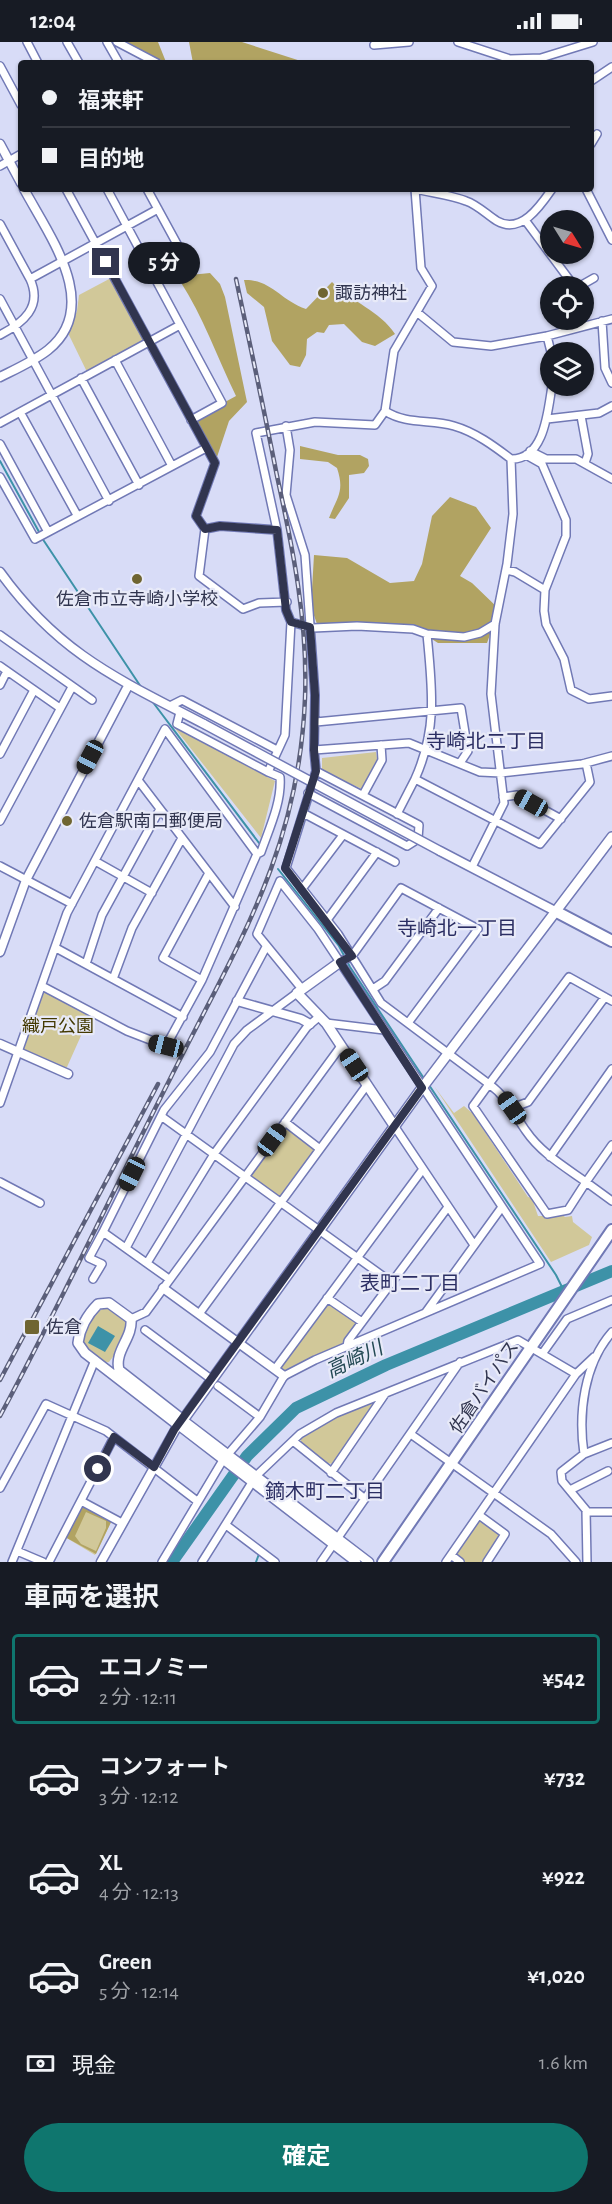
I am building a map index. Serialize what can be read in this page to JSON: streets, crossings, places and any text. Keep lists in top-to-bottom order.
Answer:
{
  "streets": {
    "main road": ["佐倉バイパス"]
  },
  "districts": [
    "寺崎北二丁目",
    "寺崎北一丁目",
    "表町二丁目",
    "鏑木町二丁目"
  ],
  "water": ["高崎川"],
  "parks": ["織戸公園"],
  "places": {
    "other": ["諏訪神社", "佐倉市立寺崎小学校", "佐倉駅南口郵便局"],
    "transit": ["佐倉"]
  },
  "north": "bottom right",
  "page": {
    "status": "12:04",
    "banner": ["福来軒", "目的地"],
    "bubble": "5 分",
    "heading": "車両を選択",
    "list": [
      {
        "name": "エコノミー",
        "note": "2 分 · 12:11",
        "value": "¥542"
      },
      {
        "name": "コンフォート",
        "note": "3 分 · 12:12",
        "value": "¥732"
      },
      {
        "name": "XL",
        "note": "4 分 · 12:13",
        "value": "¥922"
      },
      {
        "name": "Green",
        "note": "5 分 · 12:14",
        "value": "¥1,020"
      }
    ],
    "pay": ["現金", "1.6 km"],
    "buttons": "確定"
  }
}
